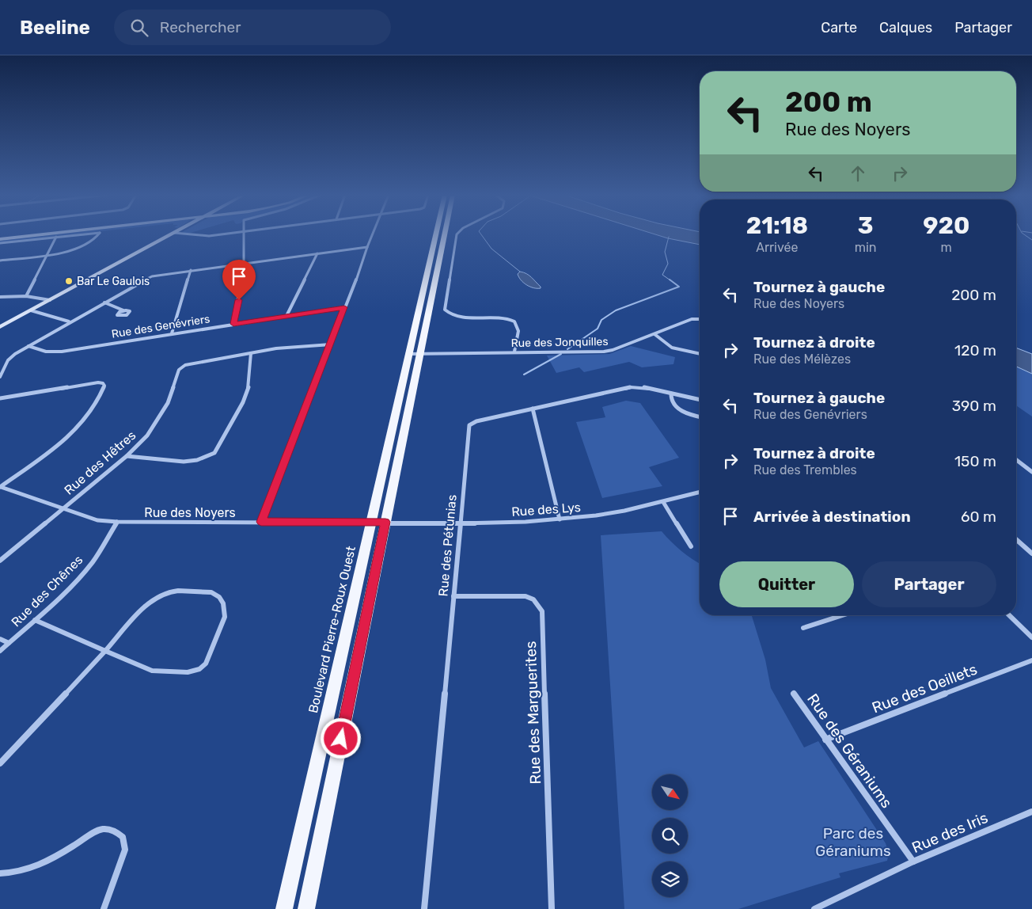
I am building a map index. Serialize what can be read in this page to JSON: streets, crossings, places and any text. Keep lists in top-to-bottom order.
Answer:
{
  "streets": {
    "main road": ["Boulevard Pierre-Roux Ouest"],
    "street": [
      "Rue des Genévriers",
      "Rue des Jonquilles",
      "Rue des Hêtres",
      "Rue des Lys",
      "Rue des Noyers",
      "Rue des Pétunias",
      "Rue des Chênes",
      "Rue des Oeillets",
      "Rue des Marguerites",
      "Rue des Géraniums",
      "Rue des Iris"
    ]
  },
  "crossings": [
    ["Rue des Jonquilles", "Boulevard Pierre-Roux Ouest"],
    ["Rue des Hêtres", "Rue des Noyers"],
    ["Rue des Lys", "Rue des Noyers"],
    ["Rue des Lys", "Rue des Pétunias"],
    ["Rue des Lys", "Boulevard Pierre-Roux Ouest"],
    ["Rue des Noyers", "Rue des Chênes"],
    ["Rue des Noyers", "Boulevard Pierre-Roux Ouest"],
    ["Rue des Pétunias", "Rue des Marguerites"],
    ["Rue des Oeillets", "Rue des Géraniums"],
    ["Rue des Géraniums", "Rue des Iris"]
  ],
  "parks": ["Parc des Géraniums"],
  "places": ["Bar Le Gaulois"],
  "north": "bottom right",
  "page": {
    "header": "Beeline",
    "search": "Rechercher",
    "nav": ["Carte", "Calques", "Partager"],
    "turn": ["200 m", "Rue des Noyers"],
    "eta": [
      "21:18",
      "Arrivée",
      "3",
      "min",
      "920",
      "m"
    ],
    "list": [
      {
        "name": "Tournez à gauche",
        "note": "Rue des Noyers",
        "value": "200 m"
      },
      {
        "name": "Tournez à droite",
        "note": "Rue des Mélèzes",
        "value": "120 m"
      },
      {
        "name": "Tournez à gauche",
        "note": "Rue des Genévriers",
        "value": "390 m"
      },
      {
        "name": "Tournez à droite",
        "note": "Rue des Trembles",
        "value": "150 m"
      },
      {
        "name": "Arrivée à destination",
        "value": "60 m"
      }
    ],
    "buttons": ["Quitter", "Partager"]
  }
}
